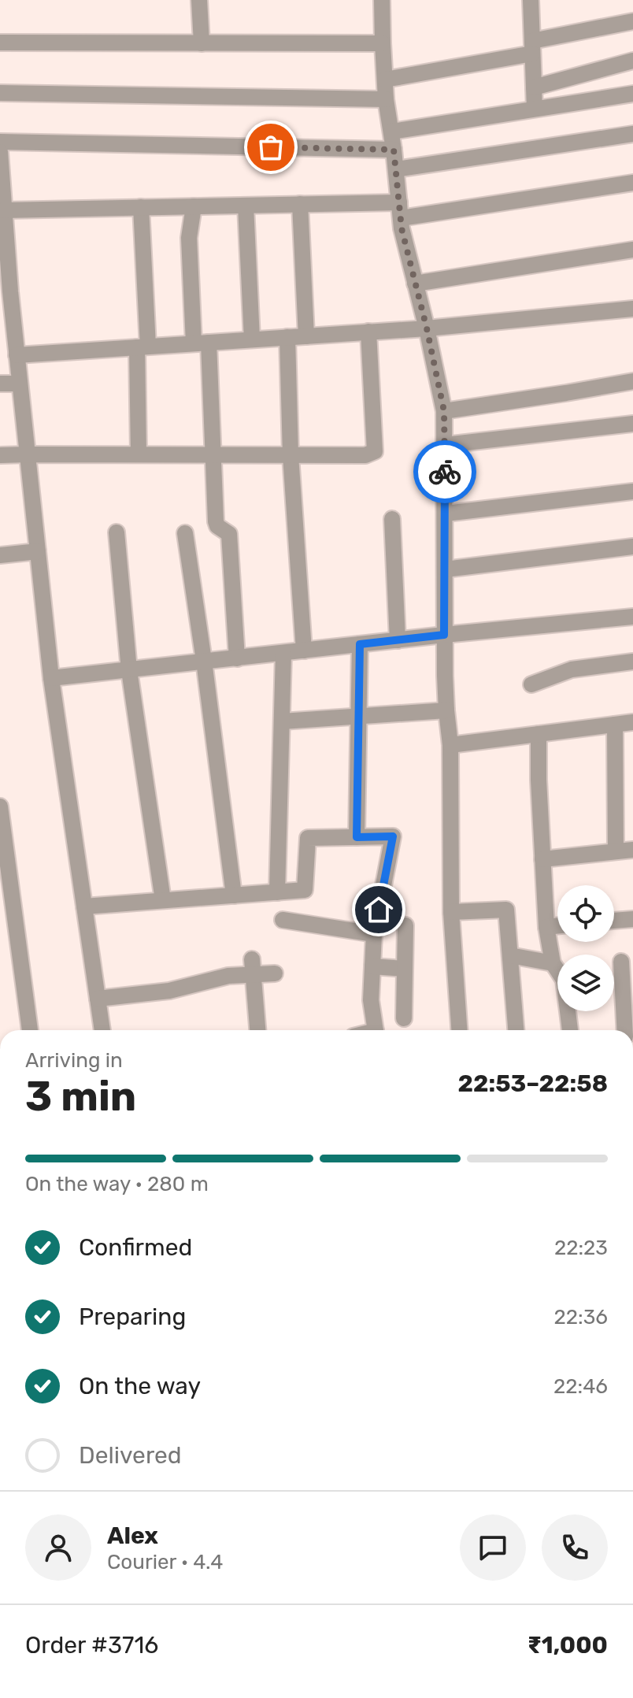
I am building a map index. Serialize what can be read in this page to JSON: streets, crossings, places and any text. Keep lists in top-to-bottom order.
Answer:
{
  "page": {
    "heading": ["3 min", "Arriving in", "22:53–22:58"],
    "panel": [
      "Alex",
      "Courier · 4.4",
      "Order #3716",
      "₹1,000"
    ],
    "bar": "On the way · 280 m",
    "list": [
      ["Confirmed", "22:23"],
      ["Preparing", "22:36"],
      ["On the way", "22:46"],
      "Delivered"
    ]
  }
}
